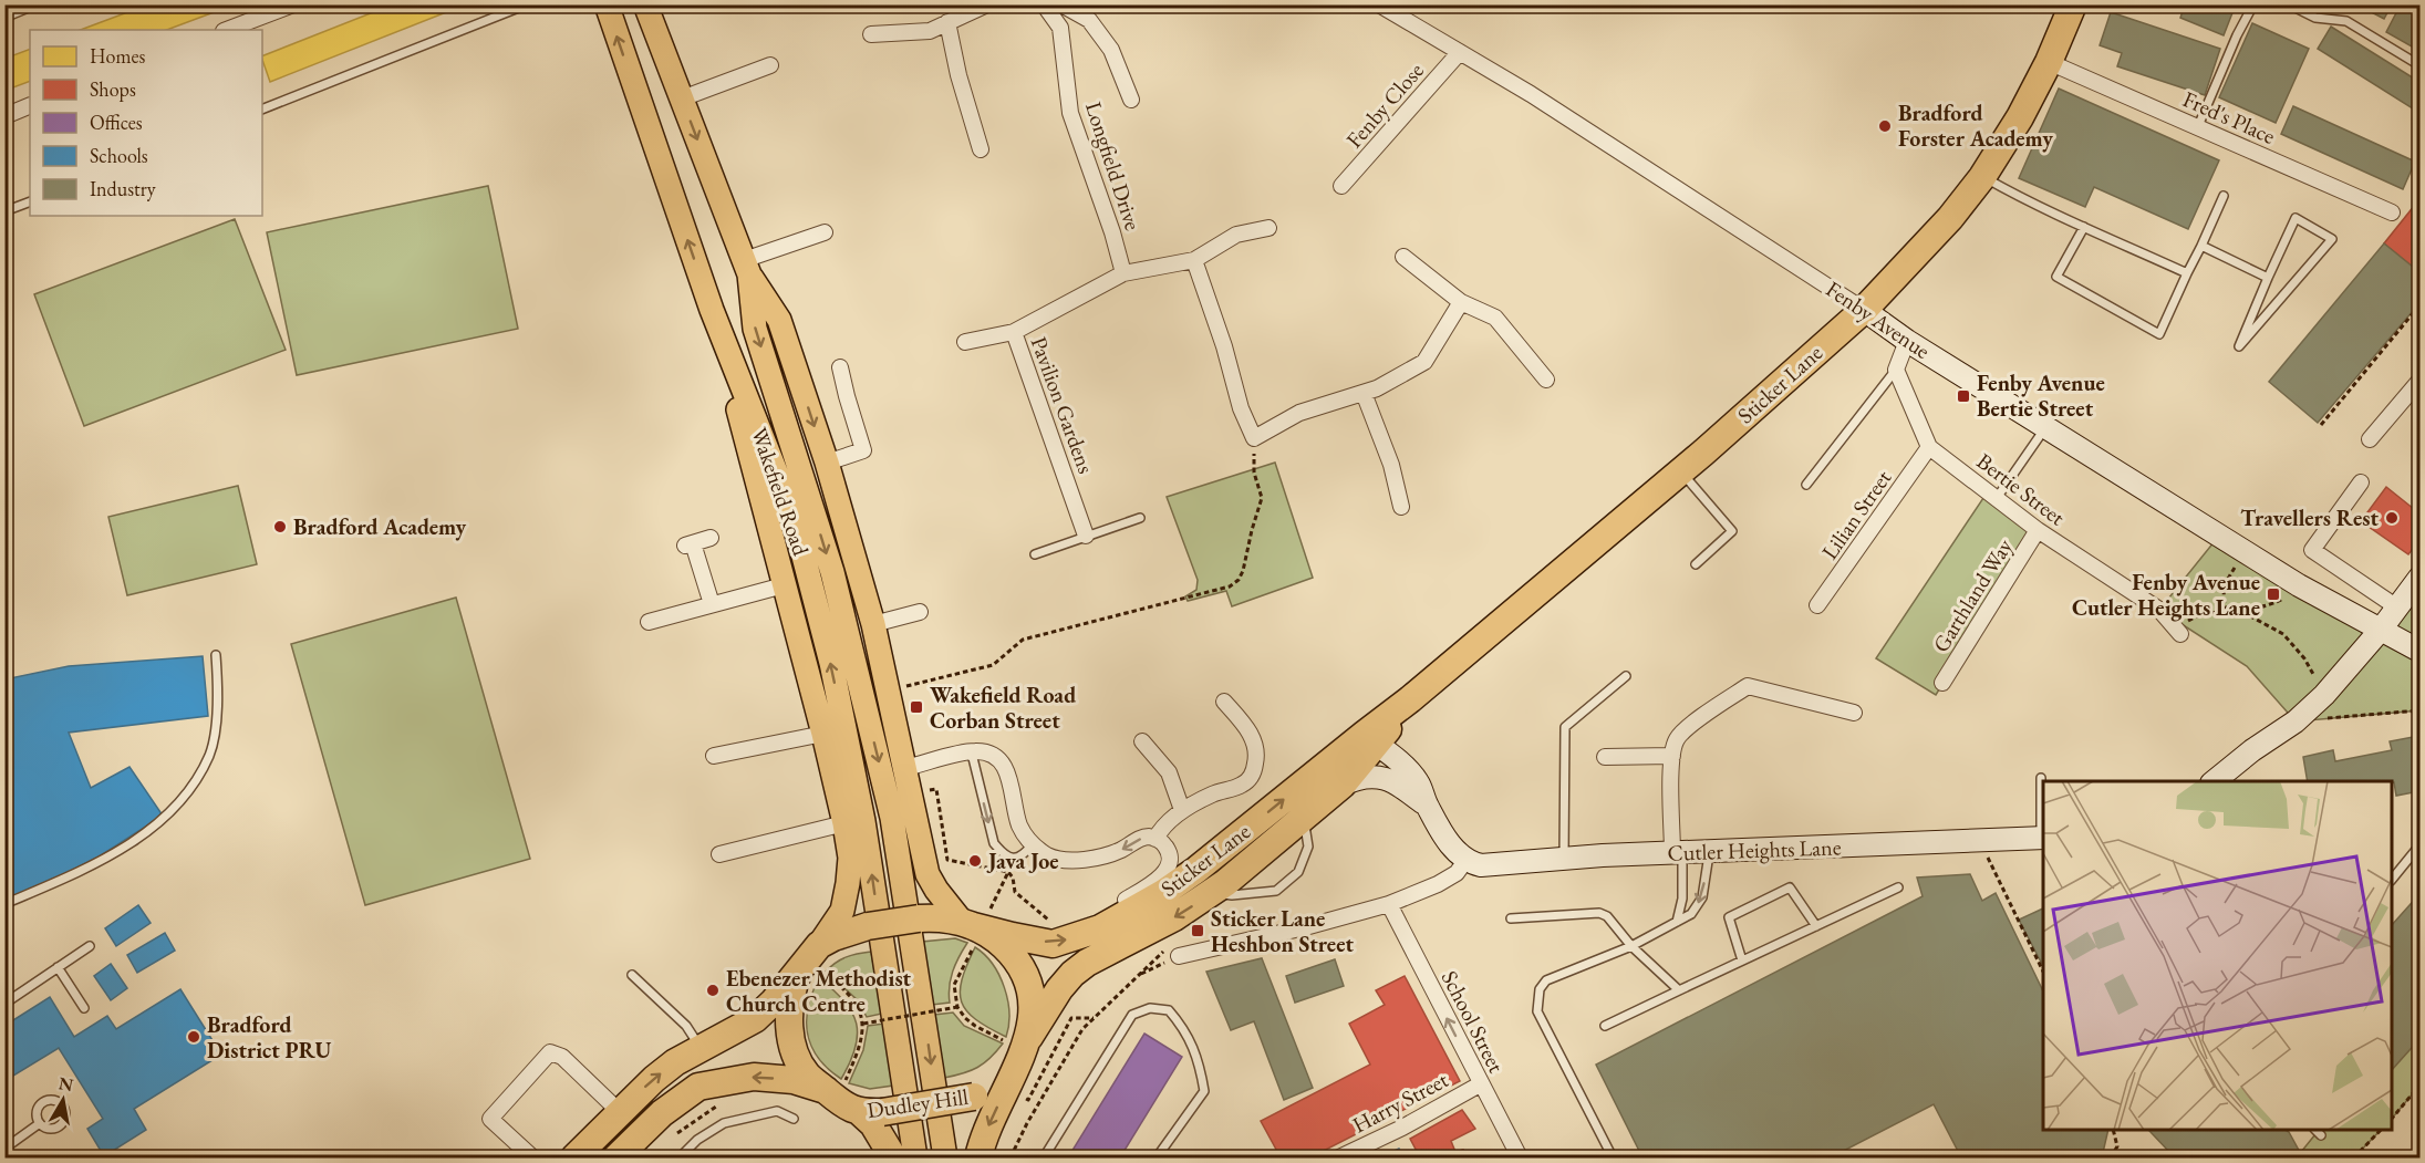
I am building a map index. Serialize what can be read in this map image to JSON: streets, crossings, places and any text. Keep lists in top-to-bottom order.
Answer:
{
  "streets": {
    "highway": ["Sticker Lane", "Dudley Hill"],
    "main road": ["Wakefield Road"],
    "street": [
      "Fenby Close",
      "Fred's Place",
      "Longfield Drive",
      "Fenby Avenue",
      "Pavilion Gardens",
      "Bertie Street",
      "Lilian Street",
      "Garthland Way",
      "Cutler Heights Lane",
      "School Street",
      "Harry Street"
    ]
  },
  "crossings": [
    ["Fenby Close", "Fenby Avenue"],
    ["Fred's Place", "Sticker Lane"],
    ["Longfield Drive", "Pavilion Gardens"],
    ["Fenby Avenue", "Sticker Lane"],
    ["Sticker Lane", "Dudley Hill"],
    ["Bertie Street", "Lilian Street"],
    ["Bertie Street", "Garthland Way"],
    ["School Street", "Harry Street"]
  ],
  "one_way": ["School Street"],
  "places": {
    "other": [
      "Bradford Forster Academy",
      "Travellers Rest",
      "Bradford Academy",
      "Java Joe",
      "Ebenezer Methodist Church Centre",
      "Bradford District PRU"
    ],
    "transit": [
      "Fenby Avenue Bertie Street",
      "Fenby Avenue Cutler Heights Lane",
      "Wakefield Road Corban Street",
      "Sticker Lane Heshbon Street"
    ]
  },
  "legend": [
    "Homes",
    "Shops",
    "Offices",
    "Schools",
    "Industry"
  ],
  "north": "top"
}
